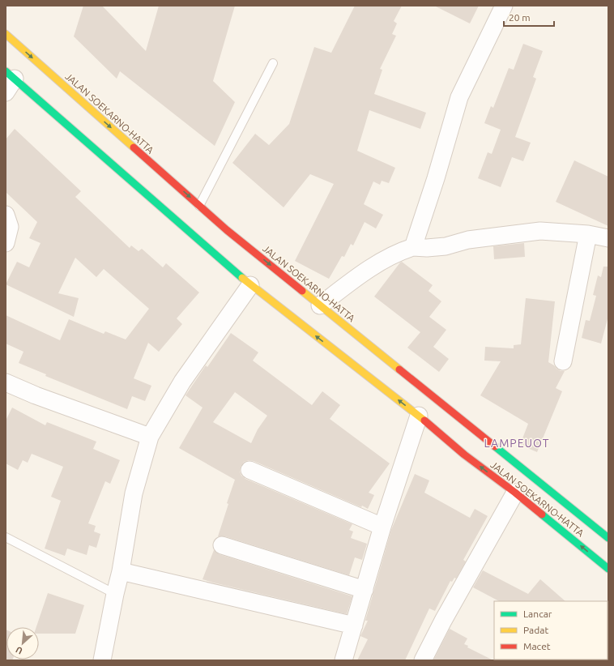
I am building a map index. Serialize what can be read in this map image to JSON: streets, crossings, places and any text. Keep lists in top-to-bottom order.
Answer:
{
  "streets": {
    "highway": ["JALAN SOEKARNO-HATTA"]
  },
  "districts": ["LAMPEUOT"],
  "legend": ["Lancar", "Padat", "Macet"],
  "scale_bar": "20 m",
  "north": "bottom left"
}
